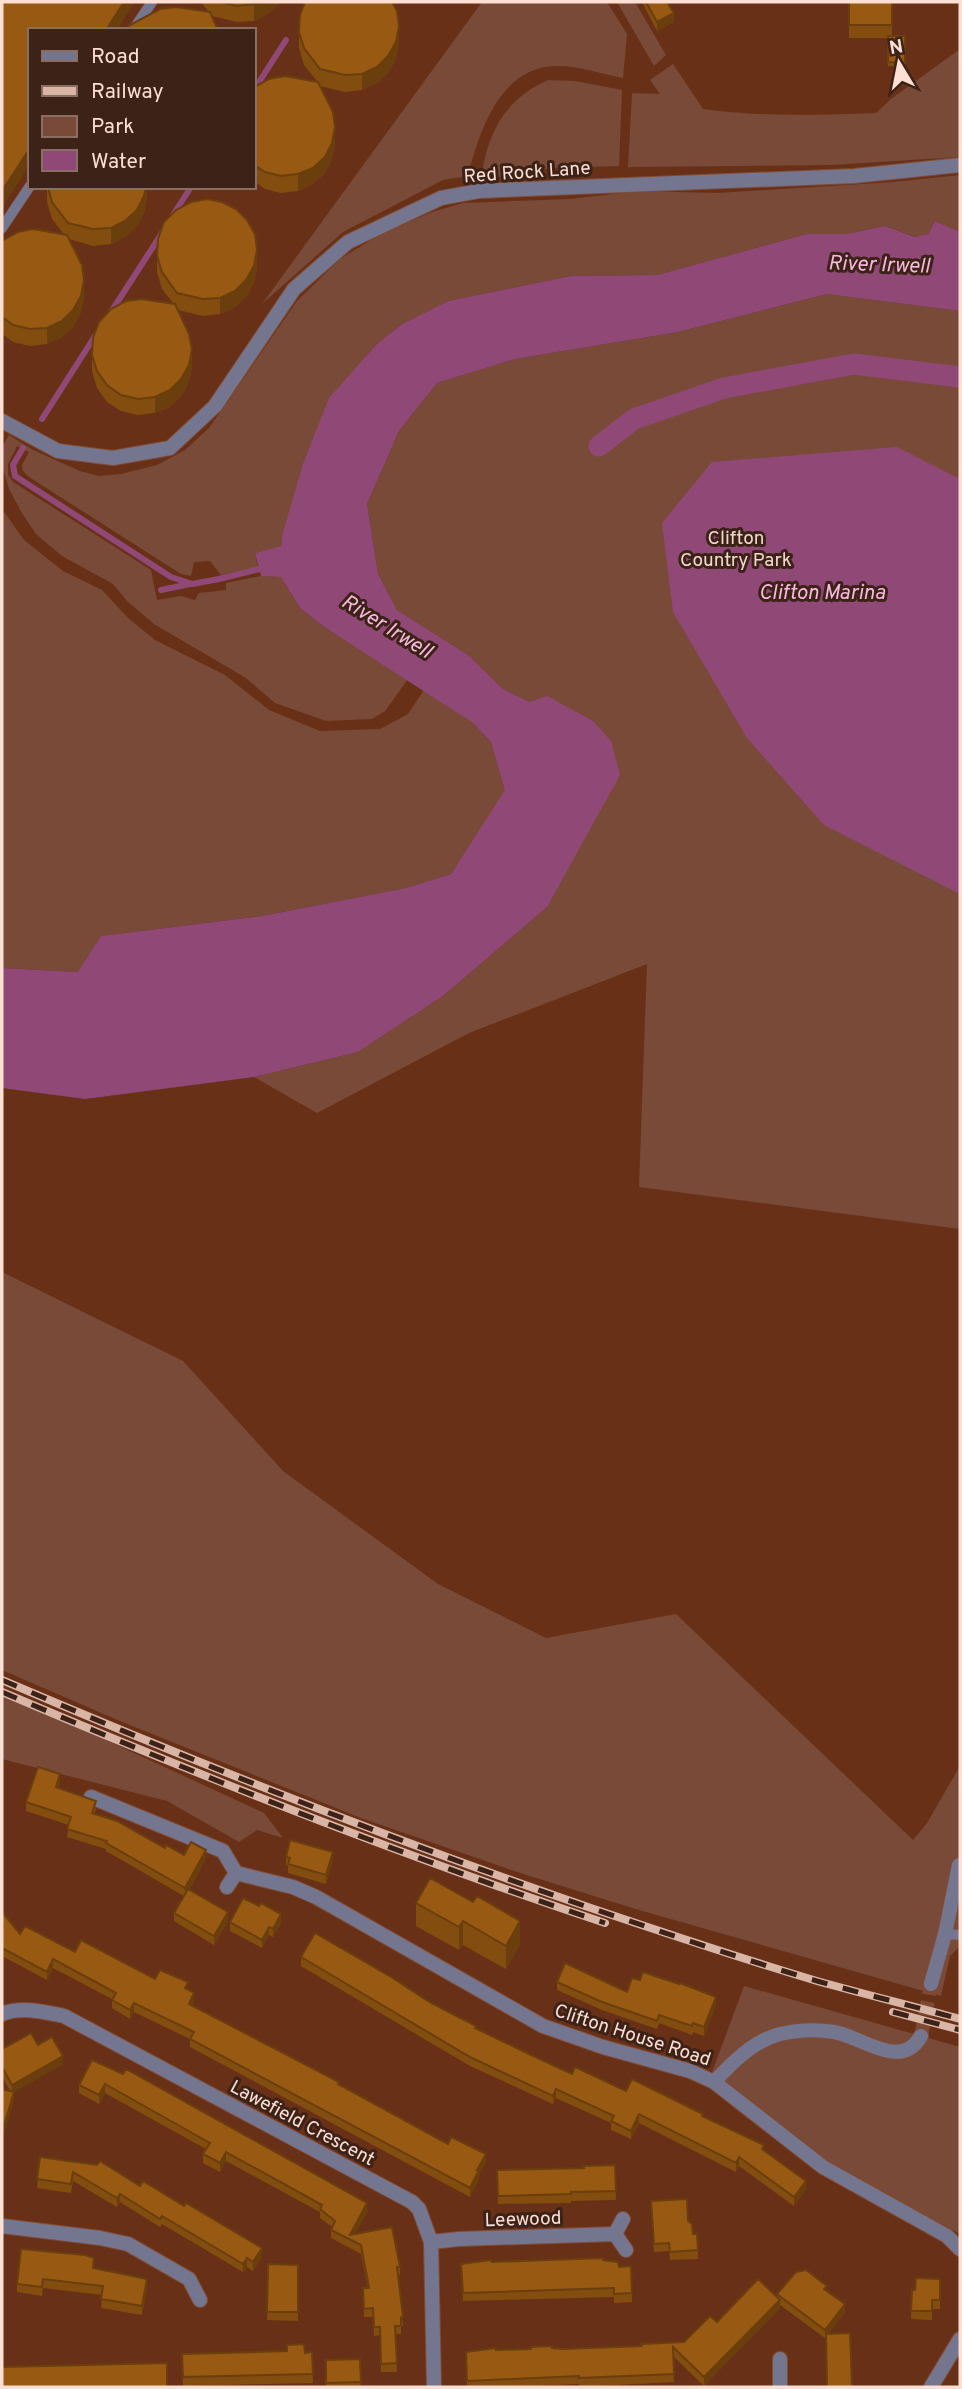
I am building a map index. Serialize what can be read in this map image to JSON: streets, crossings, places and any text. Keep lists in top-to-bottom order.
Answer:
{
  "streets": {
    "street": [
      "Red Rock Lane",
      "Clifton House Road",
      "Lawefield Crescent",
      "Leewood"
    ]
  },
  "crossings": [
    ["Lawefield Crescent", "Leewood"]
  ],
  "water": ["River Irwell", "Clifton Marina"],
  "parks": ["Clifton Country Park"],
  "legend": [
    "Road",
    "Railway",
    "Park",
    "Water"
  ],
  "north": "top"
}
